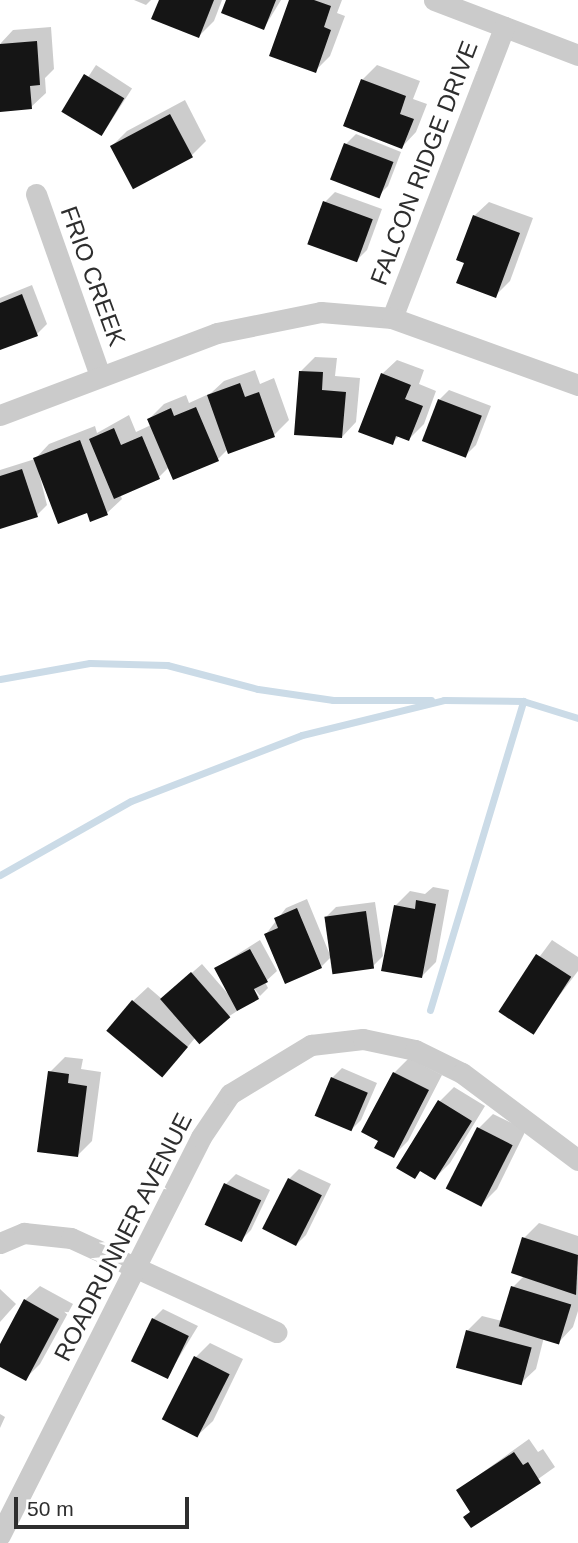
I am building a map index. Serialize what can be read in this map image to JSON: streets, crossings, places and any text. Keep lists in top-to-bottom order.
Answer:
{
  "streets": {
    "street": ["FALCON RIDGE DRIVE", "FRIO CREEK", "ROADRUNNER AVENUE"]
  },
  "scale_bar": "50 m"
}
